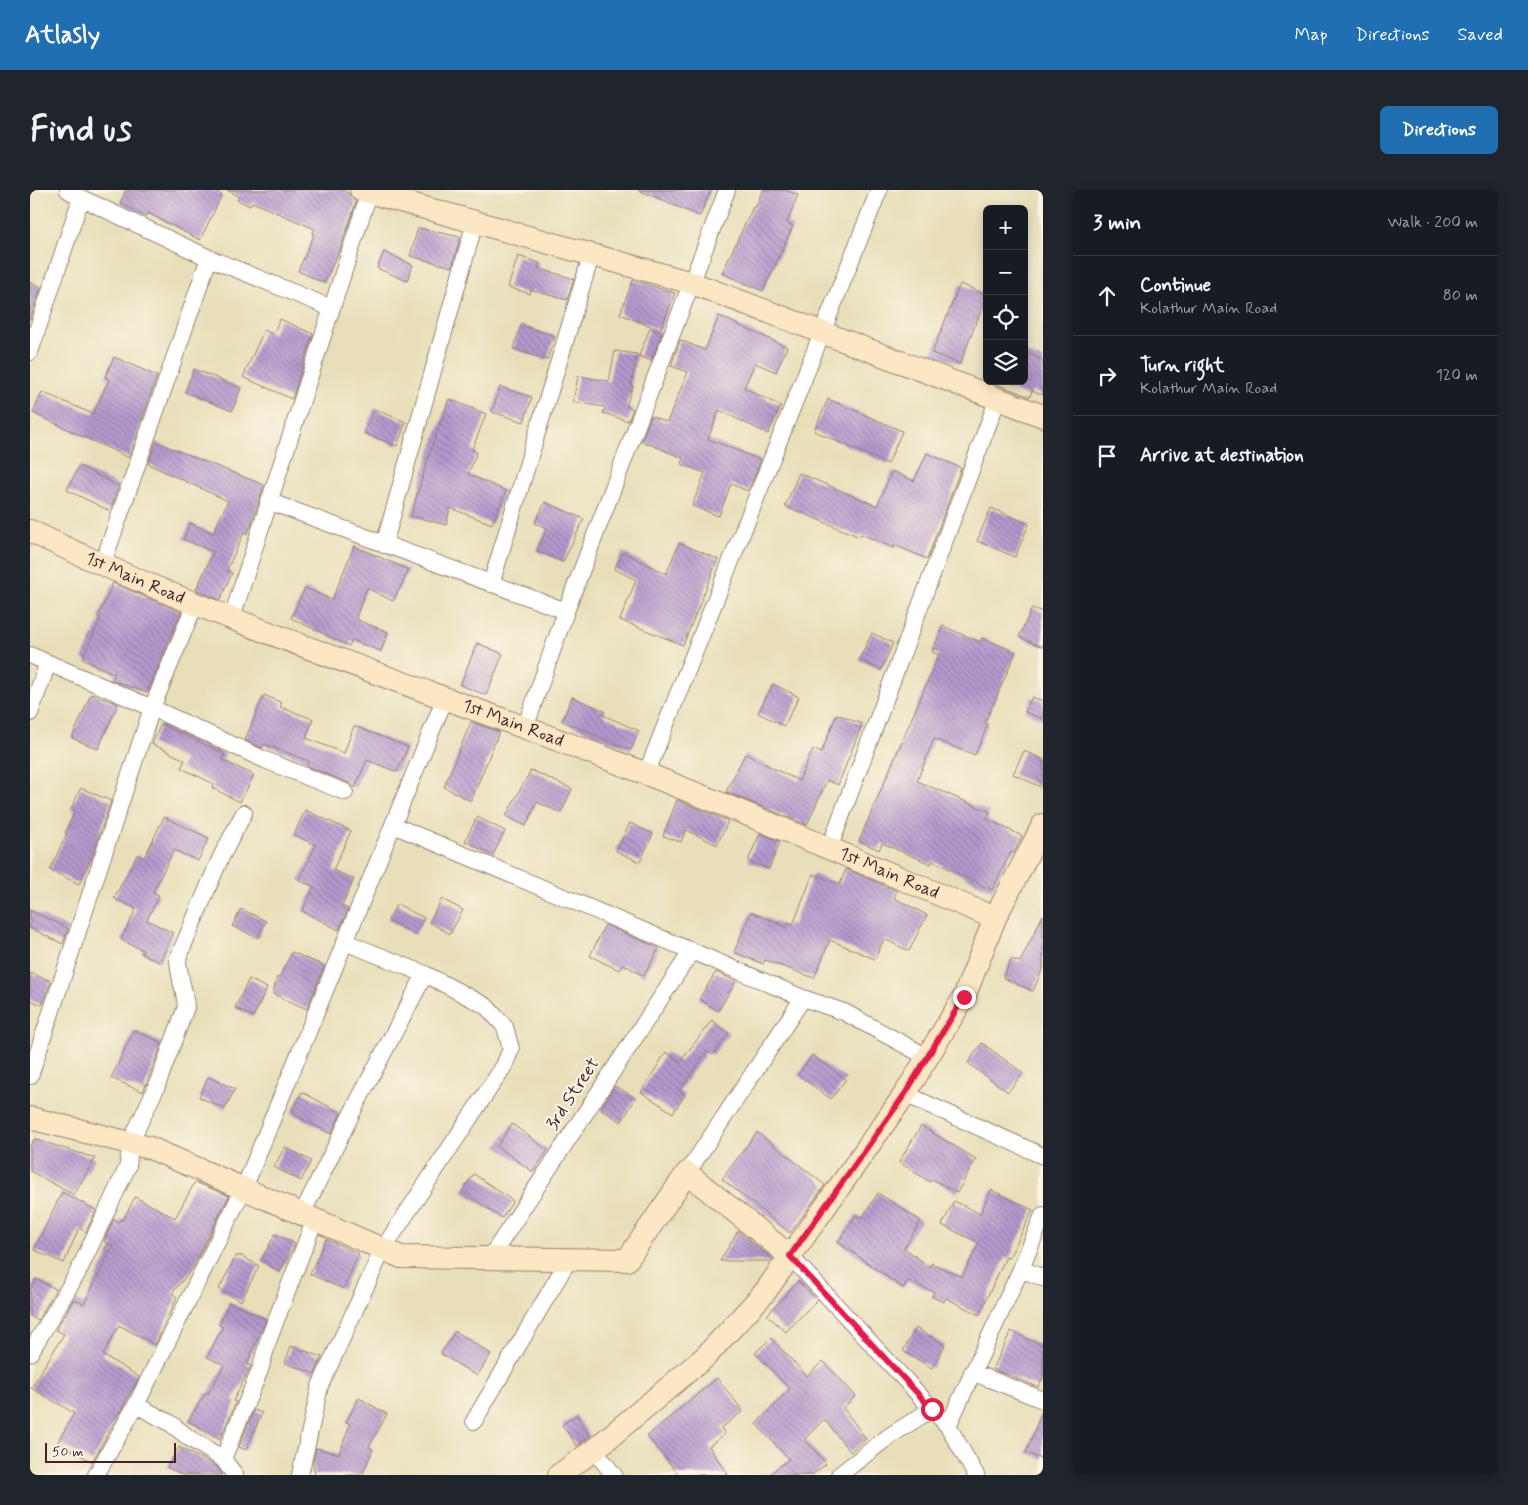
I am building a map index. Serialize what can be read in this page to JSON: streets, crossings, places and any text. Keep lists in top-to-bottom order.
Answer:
{
  "streets": {
    "street": ["1st Main Road", "3rd Street"]
  },
  "scale_bar": "50 m",
  "page": {
    "header": "Atlasly",
    "nav": ["Map", "Directions", "Saved"],
    "buttons": "Directions",
    "title": "Find us",
    "heading": ["3 min", "Walk · 200 m"],
    "map_buttons": ["+", "−"],
    "list": [
      ["Continue", "Kolathur Main Road", "80 m"],
      ["Turn right", "Kolathur Main Road", "120 m"],
      "Arrive at destination"
    ],
    "scale": "50 m"
  }
}
